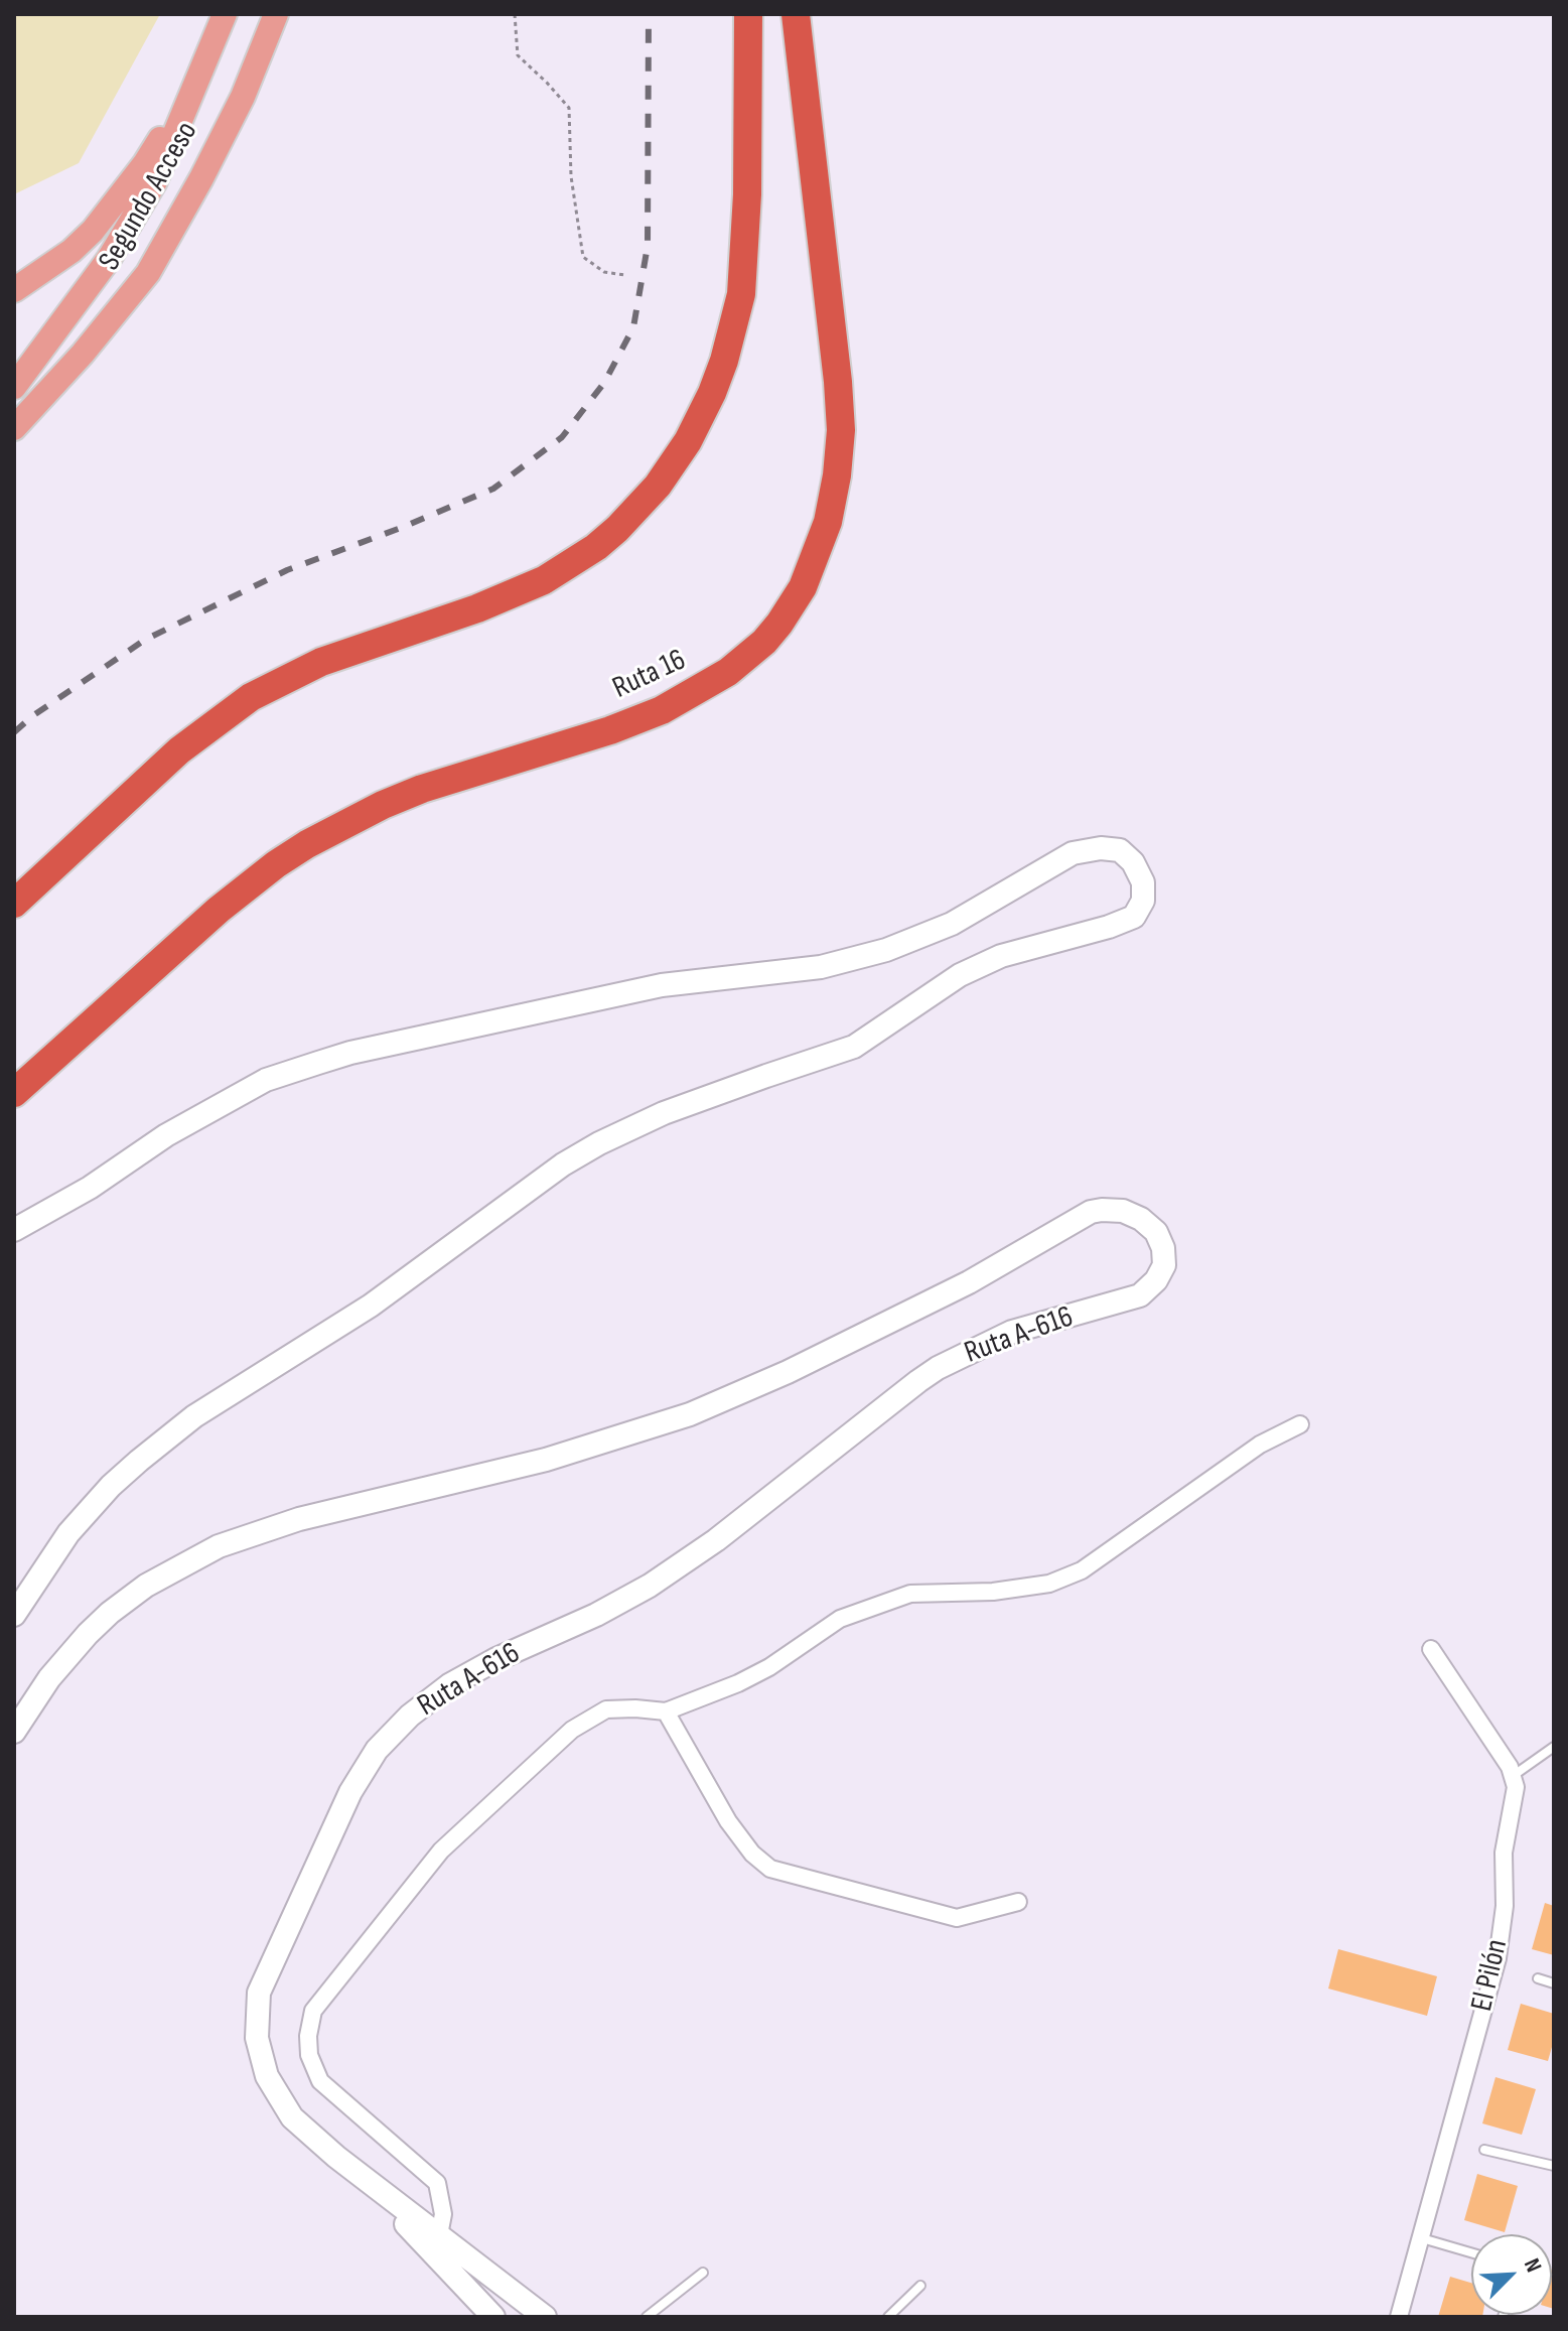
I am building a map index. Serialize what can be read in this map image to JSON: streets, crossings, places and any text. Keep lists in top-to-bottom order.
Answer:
{
  "streets": {
    "highway": ["Ruta 16"],
    "main road": ["Segundo Acceso", "Ruta A-616"],
    "street": ["El Pilón"]
  },
  "north": "top right"
}
